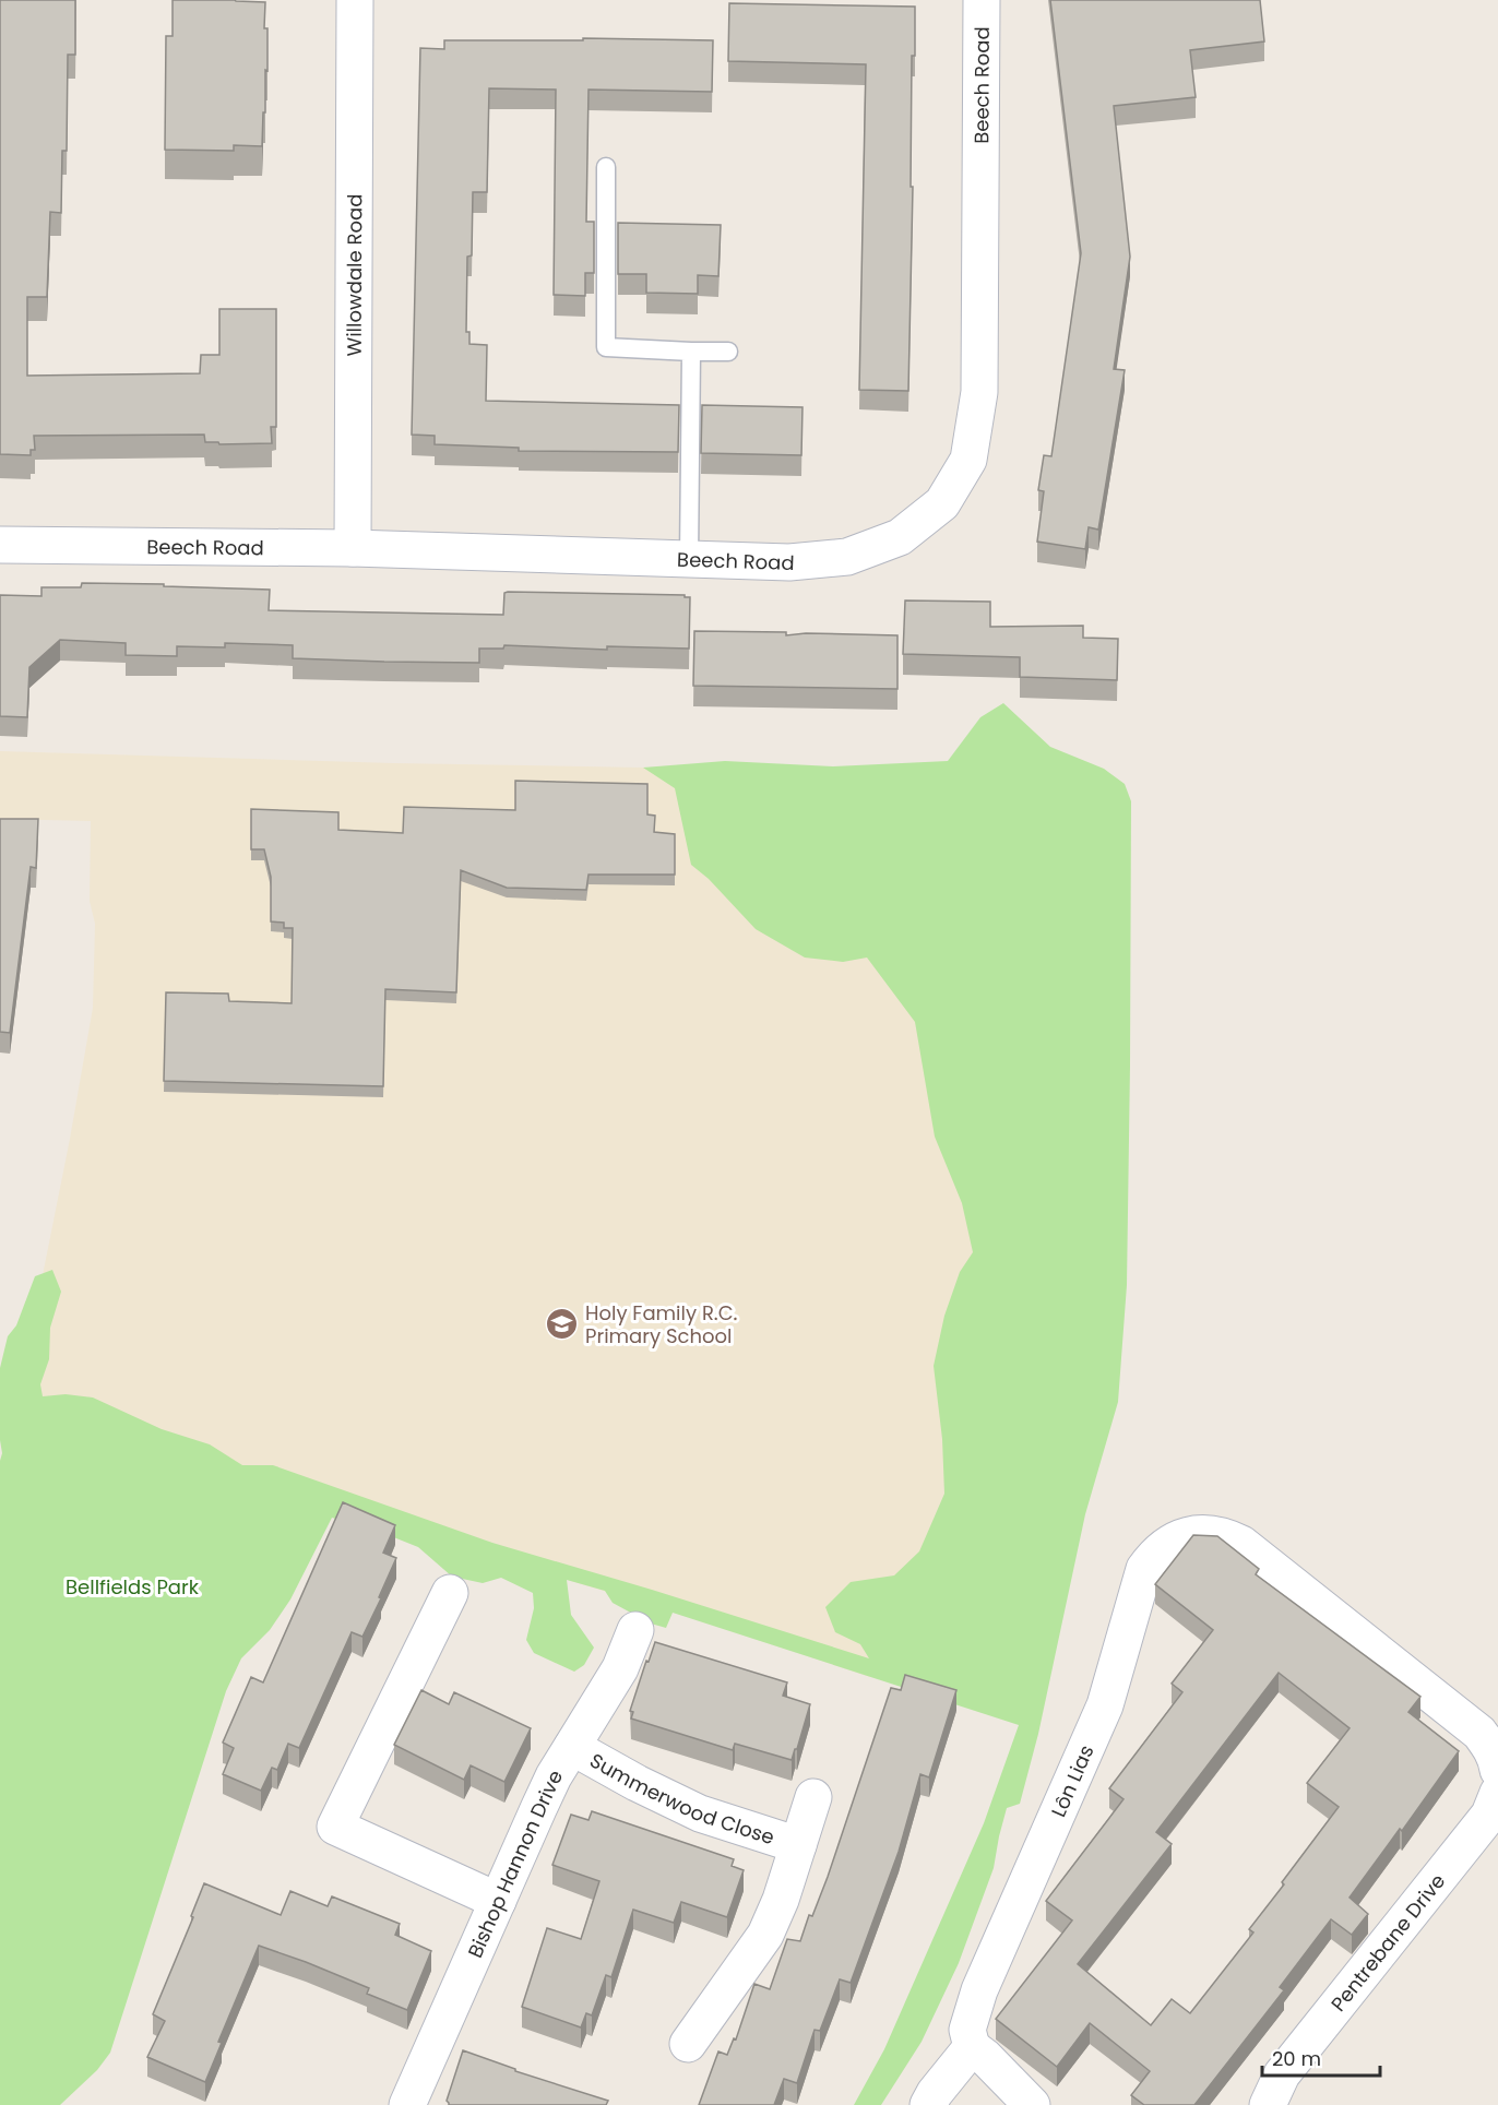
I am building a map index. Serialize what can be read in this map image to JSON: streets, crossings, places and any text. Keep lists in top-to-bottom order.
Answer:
{
  "streets": {
    "street": [
      "Beech Road",
      "Willowdale Road",
      "Lôn Lias",
      "Summerwood Close",
      "Bishop Hannon Drive",
      "Pentrebane Drive"
    ]
  },
  "crossings": [
    ["Beech Road", "Willowdale Road"],
    ["Lôn Lias", "Pentrebane Drive"],
    ["Summerwood Close", "Bishop Hannon Drive"]
  ],
  "parks": ["Bellfields Park"],
  "places": {
    "school or university": ["Holy Family R.C. Primary School"]
  },
  "scale_bar": "20 m"
}
